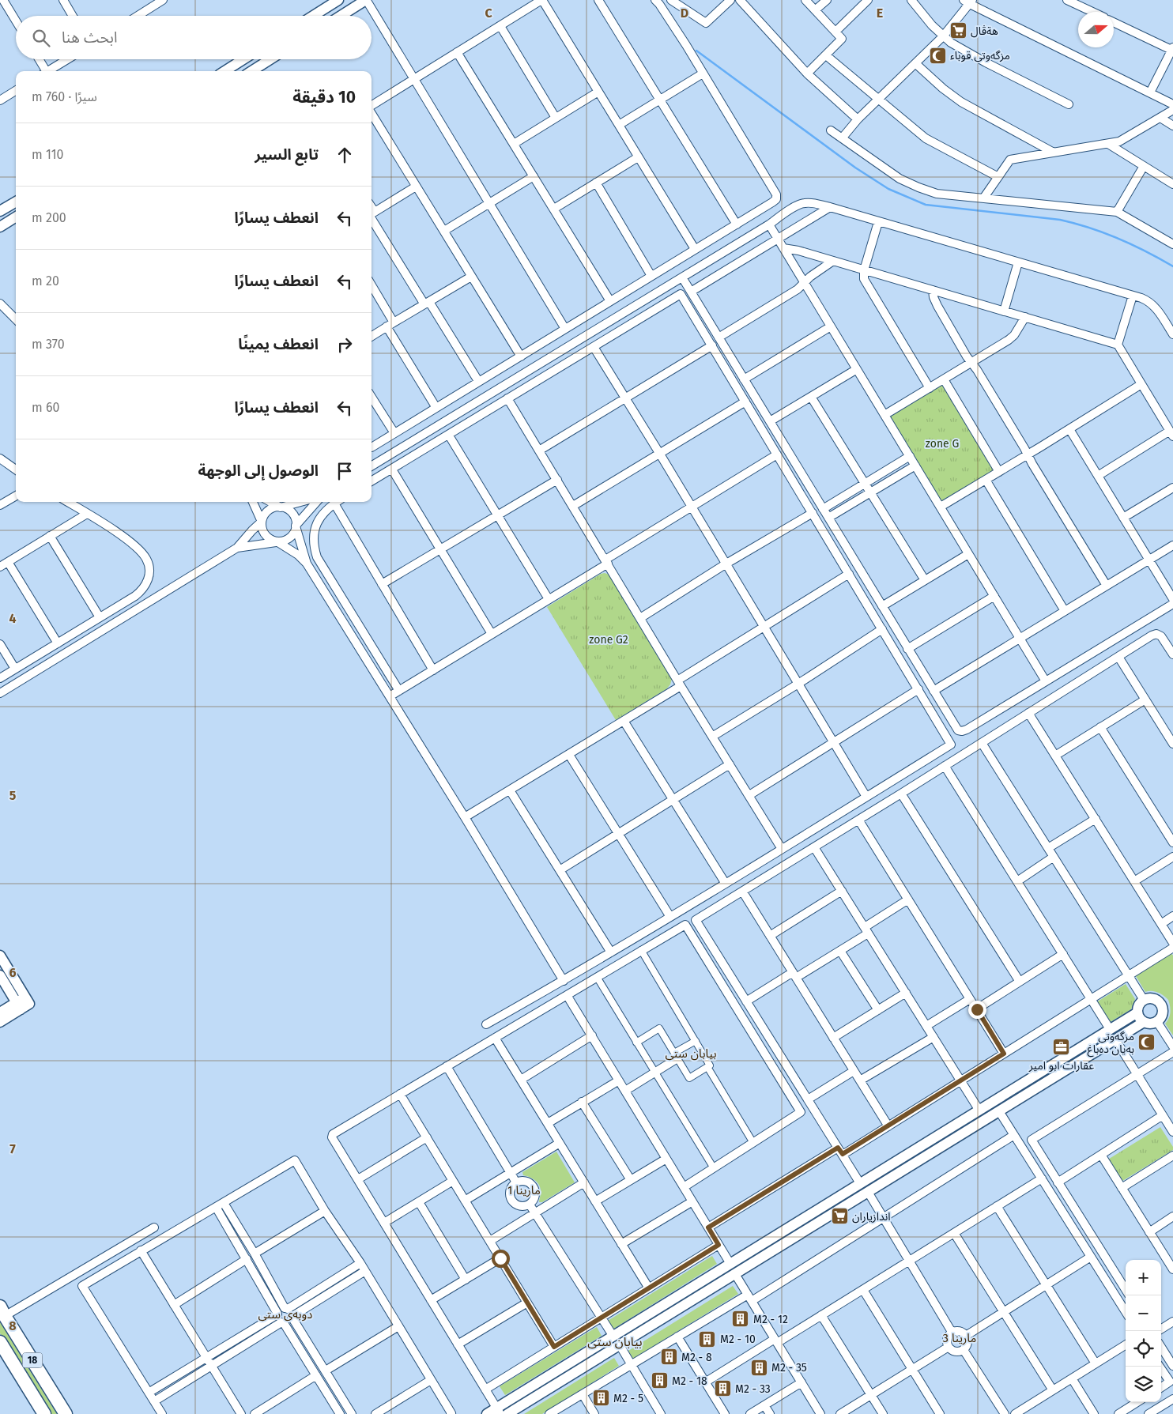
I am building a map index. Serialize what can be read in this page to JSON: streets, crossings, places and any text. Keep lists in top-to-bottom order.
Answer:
{
  "streets": {
    "highway": ["18"]
  },
  "districts": [
    "بیابان ستی",
    "مارینا 1",
    "دوبه‌ی ستی",
    "مارینا 3",
    "بیابان ستی"
  ],
  "parks": ["zone G", "zone G2"],
  "places": {
    "supermarket": ["هةڤال", "اندازياران"],
    "mosque": ["مزگەوتی قوباء", "مزگەوتی بەیان دەباغ"],
    "office": ["عقارات ابو امير"],
    "building": [
      "M2 - 12",
      "M2 - 10",
      "M2 - 8",
      "M2 - 35",
      "M2 - 18",
      "M2 - 33",
      "M2 - 5"
    ]
  },
  "north": "right",
  "page": {
    "search": "ابحث هنا",
    "heading": ["10 دقيقة", "سيرًا · 760 m"],
    "list": [
      ["تابع السير", "110 m"],
      ["انعطف يسارًا", "200 m"],
      ["انعطف يسارًا", "20 m"],
      ["انعطف يمينًا", "370 m"],
      ["انعطف يسارًا", "60 m"],
      "الوصول إلى الوجهة"
    ],
    "map_buttons": ["+", "−"]
  },
  "grid": {
    "columns": ["C", "D", "E"],
    "rows": [
      "4",
      "5",
      "6",
      "7",
      "8"
    ]
  }
}
